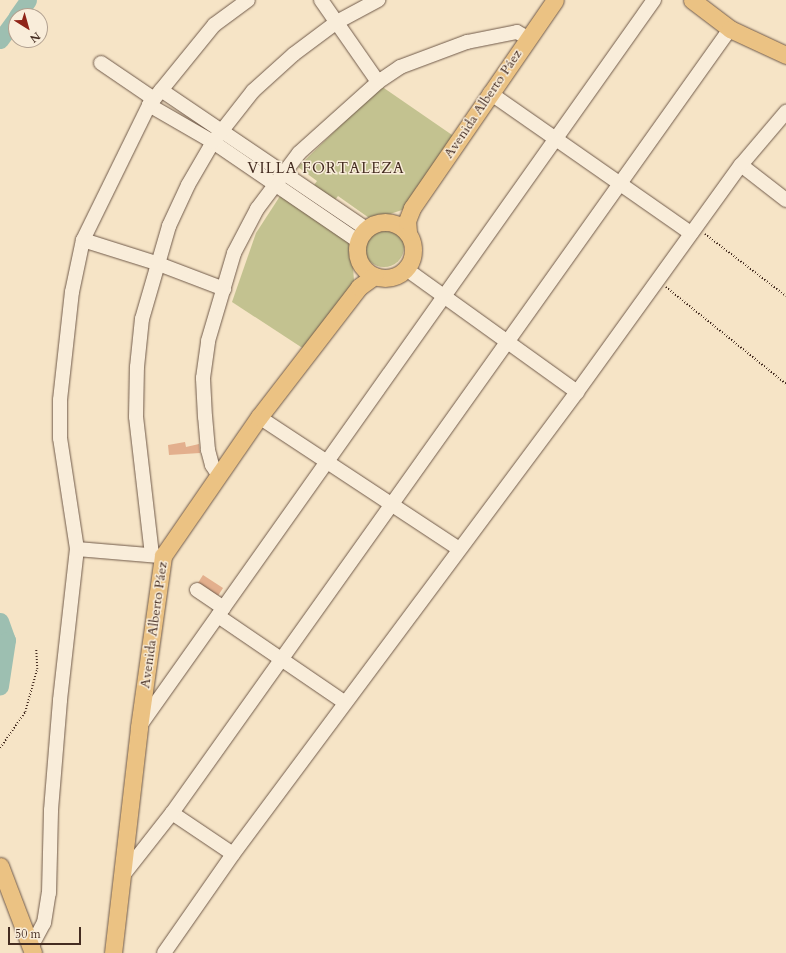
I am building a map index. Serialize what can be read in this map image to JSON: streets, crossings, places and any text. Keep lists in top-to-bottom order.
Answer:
{
  "streets": {
    "main road": ["Avenida Alberto Páez"]
  },
  "districts": ["VILLA FORTALEZA"],
  "scale_bar": "50 m",
  "north": "bottom right"
}
